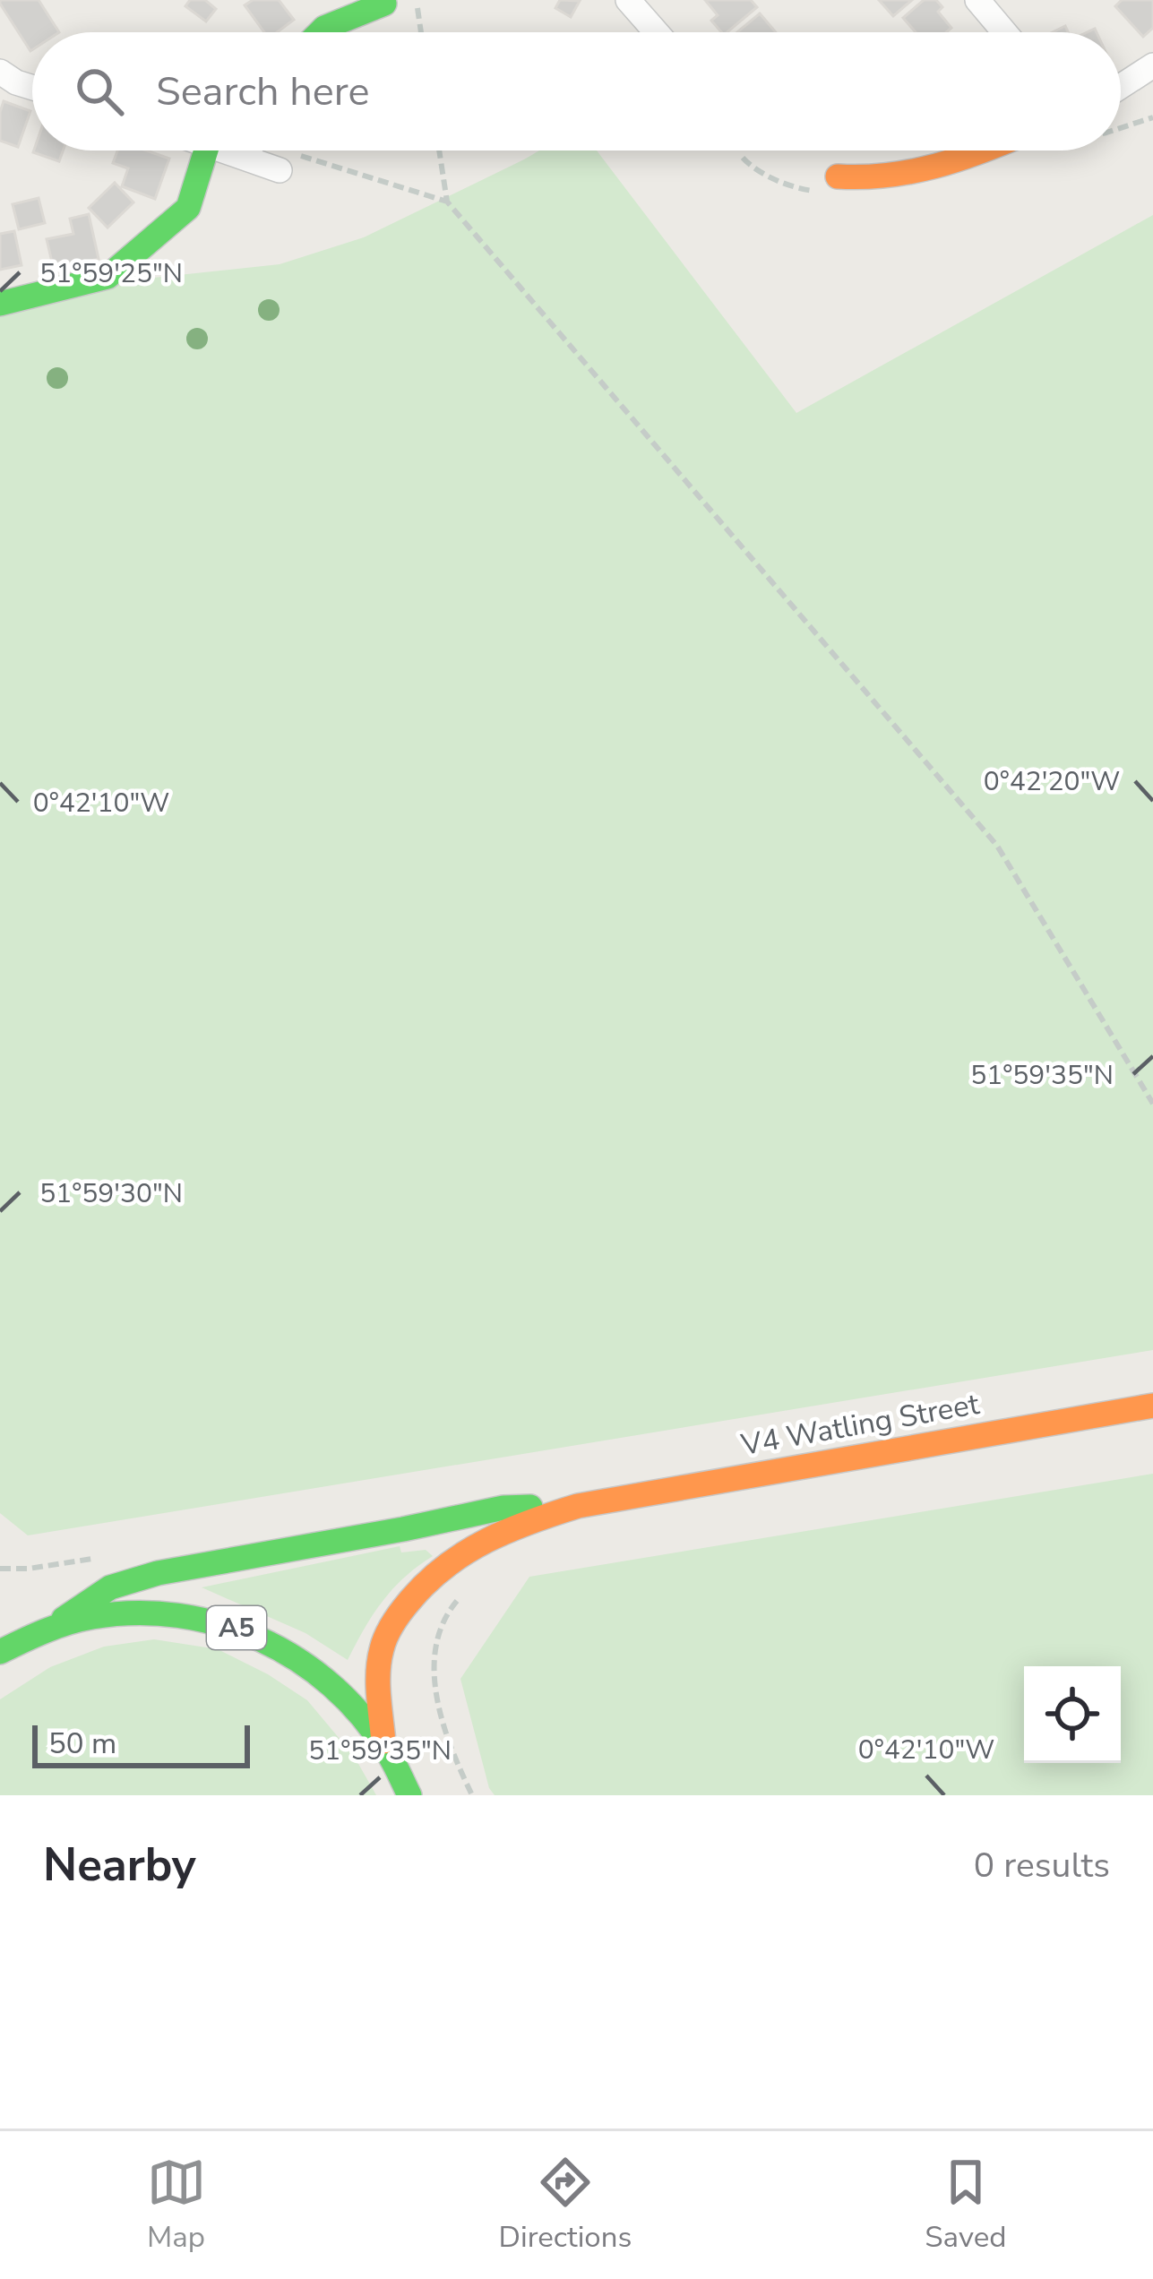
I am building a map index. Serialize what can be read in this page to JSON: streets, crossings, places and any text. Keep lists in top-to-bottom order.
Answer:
{
  "streets": {
    "main road": ["V4 Watling Street", "A5"]
  },
  "crossings": [
    ["V4 Watling Street", "A5"]
  ],
  "scale_bar": "50 m",
  "page": {
    "search": "Search here",
    "scale": "50 m",
    "heading": ["Nearby", "0 results"],
    "nav": ["Map", "Directions", "Saved"]
  },
  "coordinates": [
    "51°59'25\"N",
    "0°42'20\"W",
    "0°42'10\"W",
    "51°59'35\"N",
    "51°59'30\"N"
  ]
}
